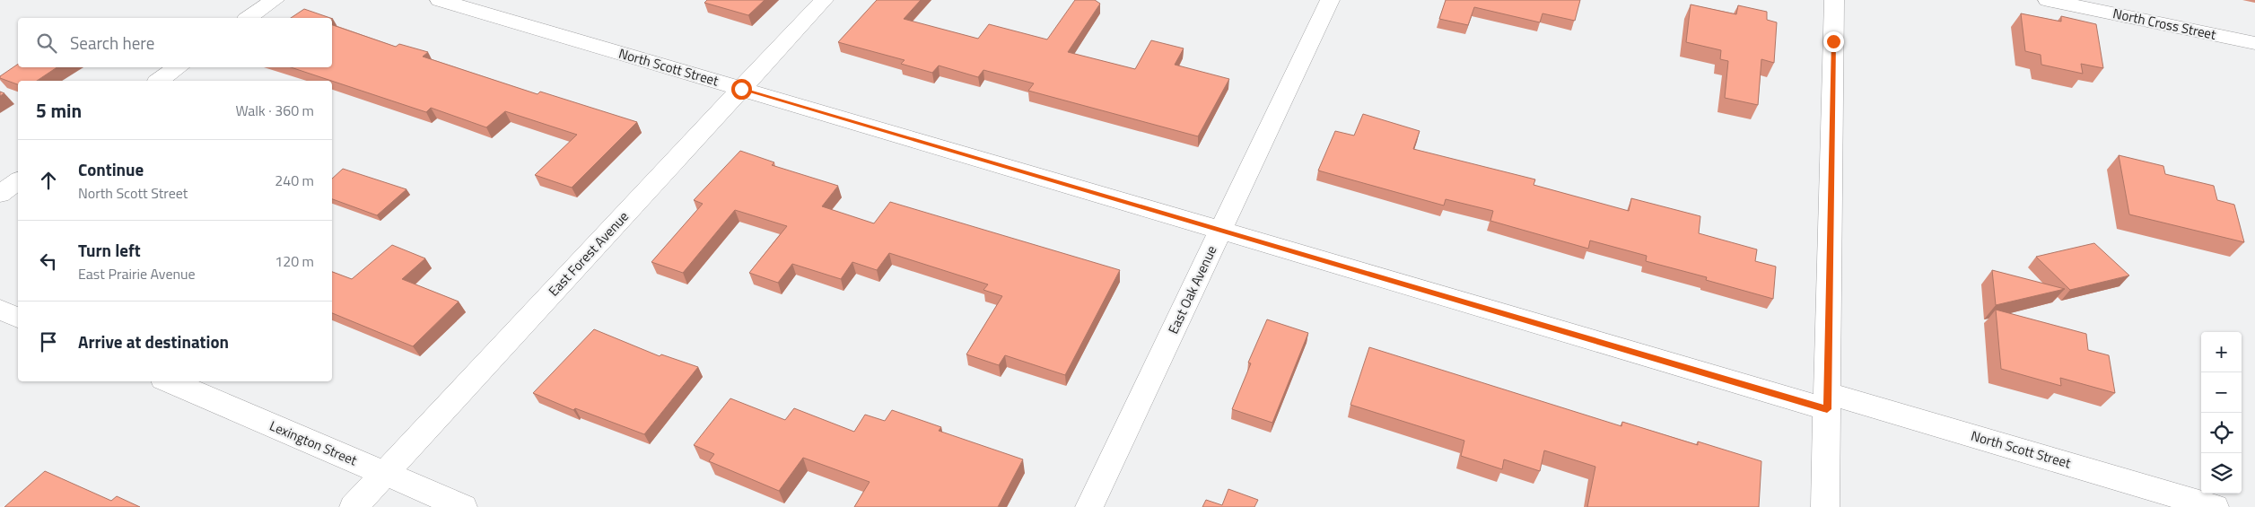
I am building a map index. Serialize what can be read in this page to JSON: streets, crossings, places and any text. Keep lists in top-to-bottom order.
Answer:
{
  "streets": {
    "street": [
      "North Cross Street",
      "North Scott Street",
      "East Forest Avenue",
      "East Oak Avenue",
      "Lexington Street"
    ]
  },
  "crossings": [
    ["North Scott Street", "East Forest Avenue"],
    ["North Scott Street", "East Oak Avenue"],
    ["East Forest Avenue", "Lexington Street"]
  ],
  "page": {
    "search": "Search here",
    "heading": ["5 min", "Walk · 360 m"],
    "list": [
      ["Continue", "North Scott Street", "240 m"],
      ["Turn left", "East Prairie Avenue", "120 m"],
      "Arrive at destination"
    ],
    "map_buttons": ["+", "−"]
  }
}
